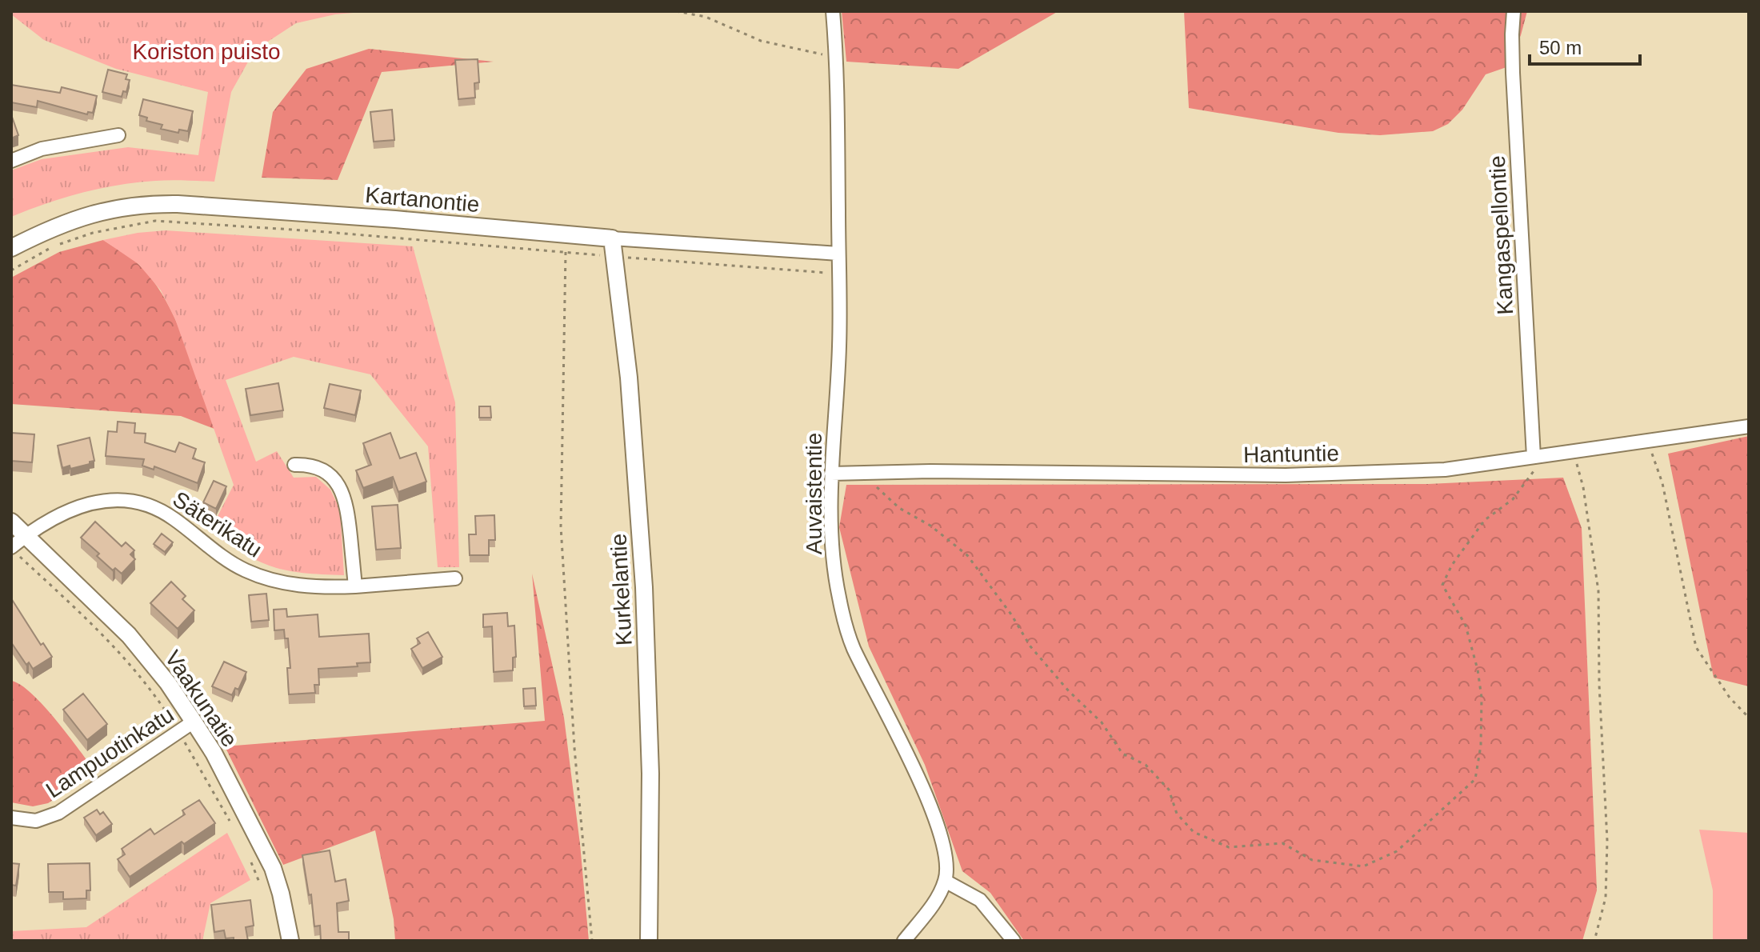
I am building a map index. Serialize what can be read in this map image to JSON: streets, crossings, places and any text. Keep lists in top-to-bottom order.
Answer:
{
  "streets": {
    "street": [
      "Kartanontie",
      "Kangaspellontie",
      "Hantuntie",
      "Auvaistentie",
      "Säterikatu",
      "Kurkelantie",
      "Vaakunatie",
      "Lampuotinkatu"
    ]
  },
  "crossings": [
    ["Kartanontie", "Auvaistentie"],
    ["Kartanontie", "Kurkelantie"],
    ["Kangaspellontie", "Hantuntie"],
    ["Hantuntie", "Auvaistentie"],
    ["Säterikatu", "Vaakunatie"],
    ["Vaakunatie", "Lampuotinkatu"]
  ],
  "parks": ["Koriston puisto"],
  "scale_bar": "50 m"
}
